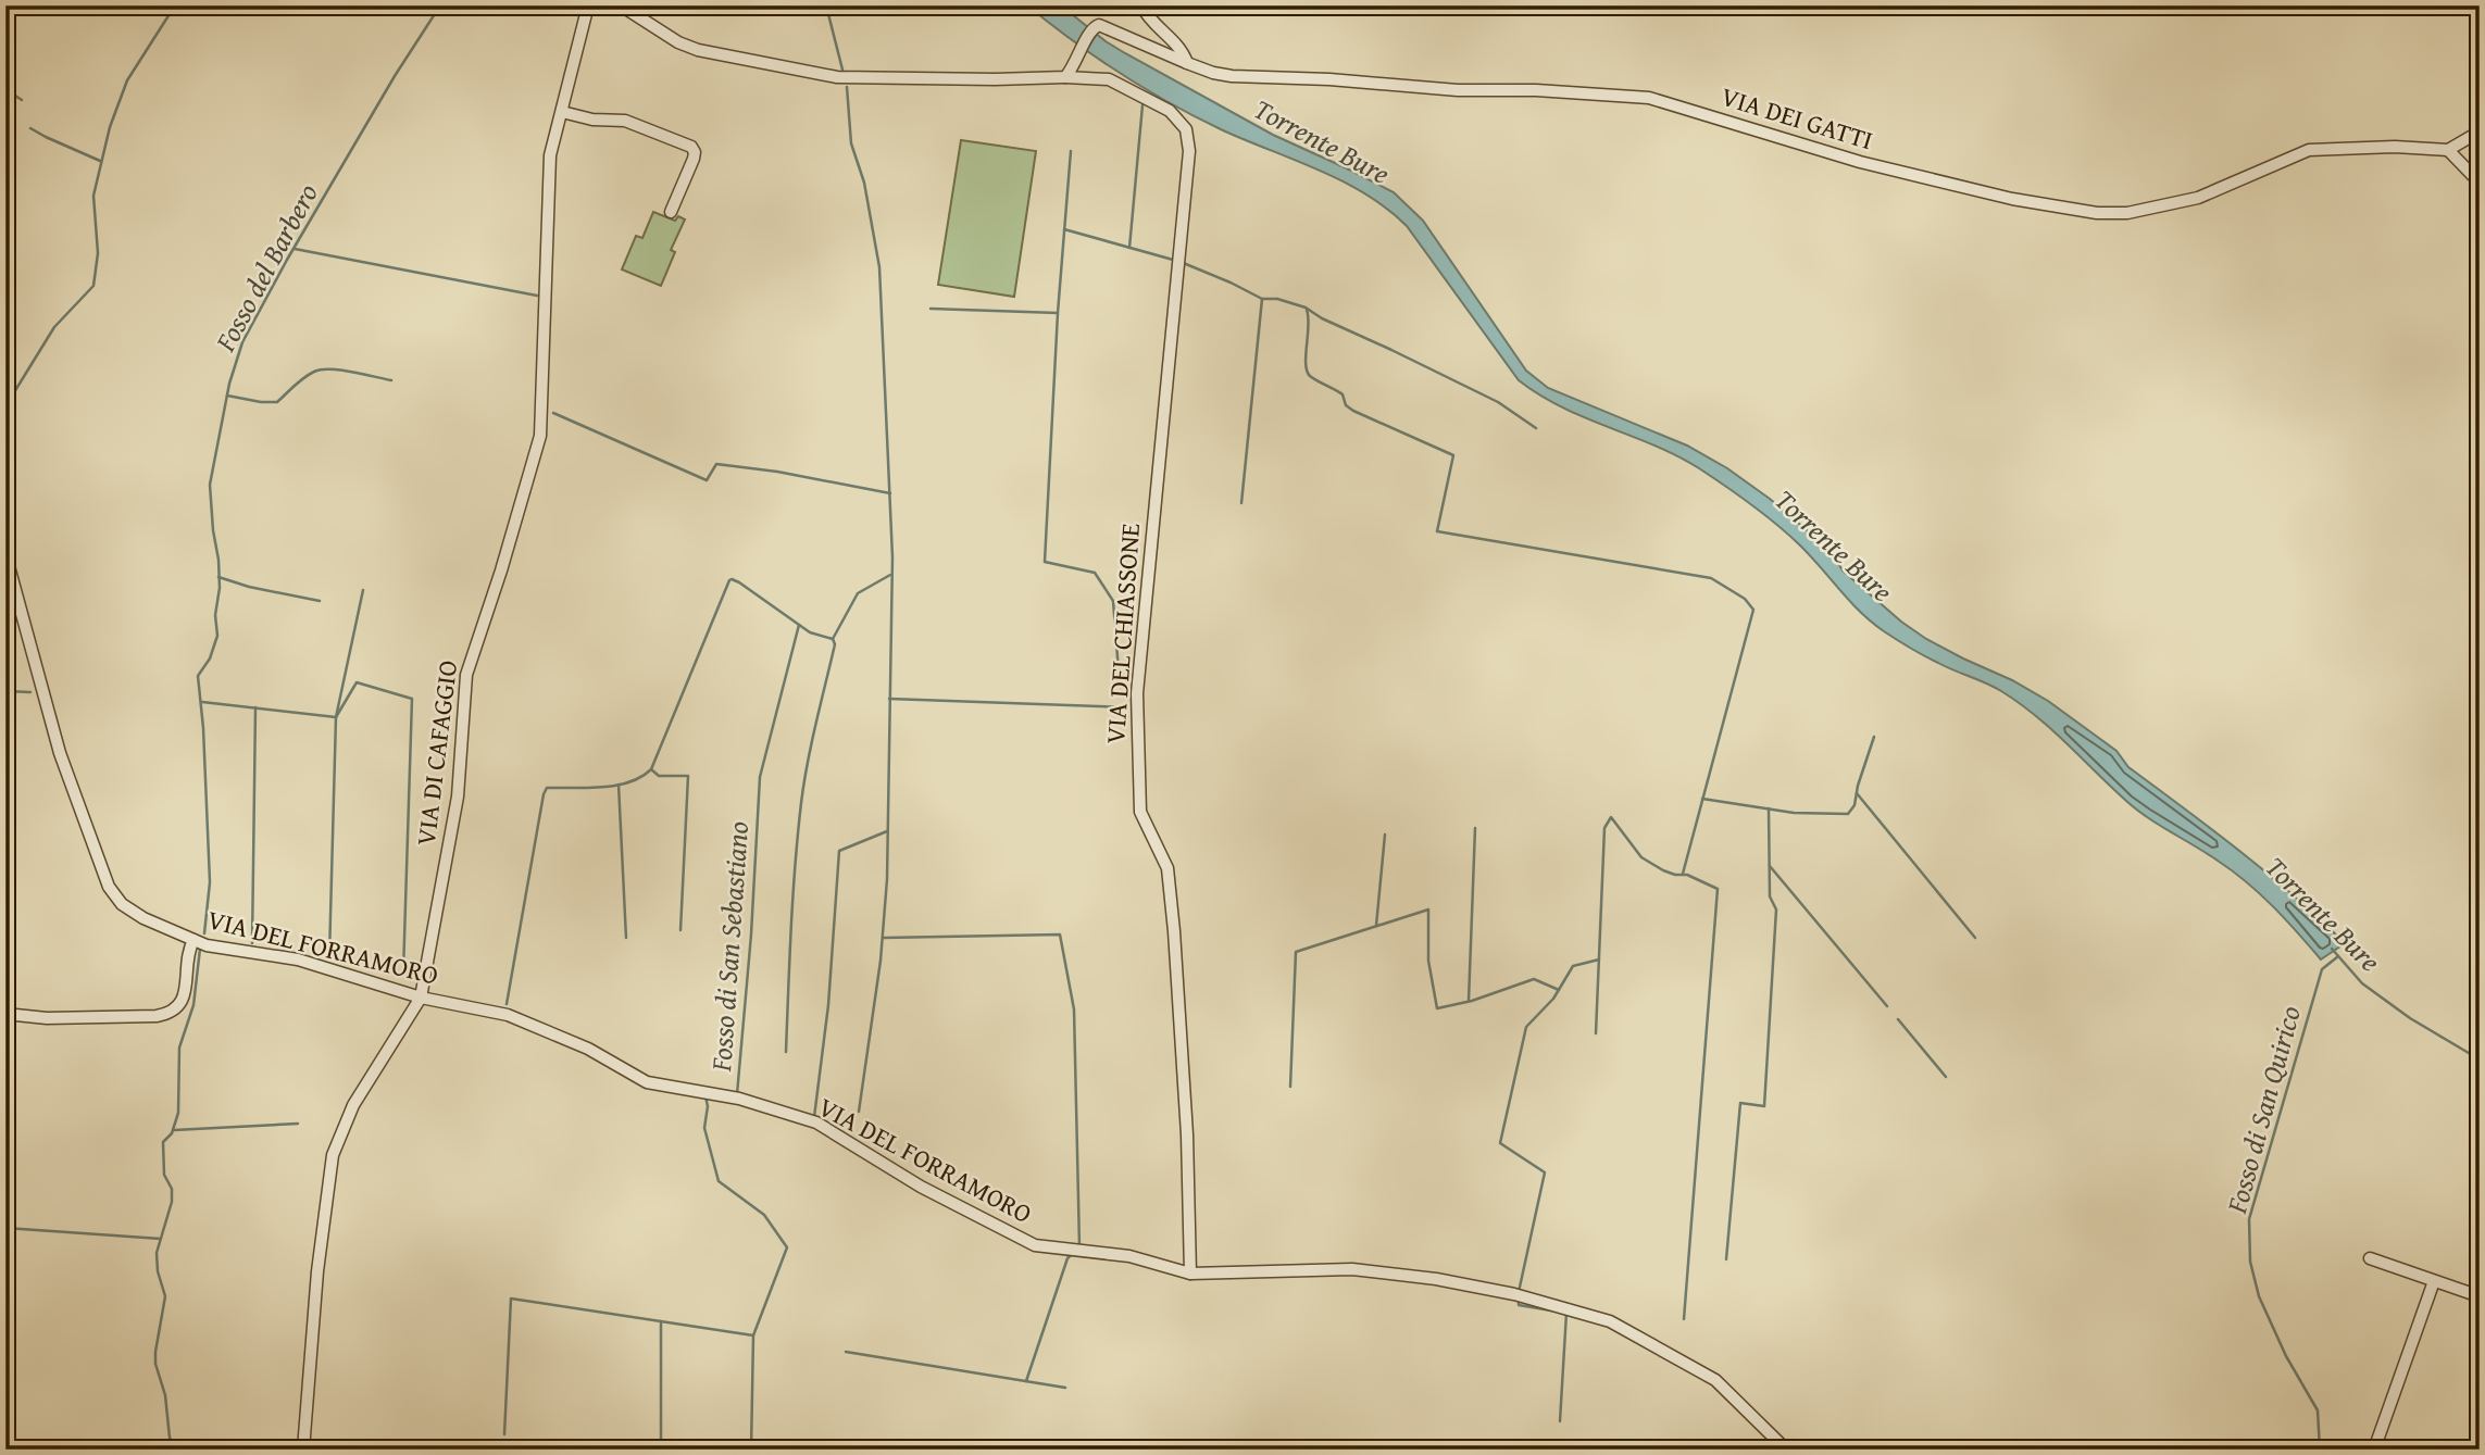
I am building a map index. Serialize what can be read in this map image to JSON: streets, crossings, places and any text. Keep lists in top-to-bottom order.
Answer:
{
  "streets": {
    "street": [
      "VIA DEI GATTI",
      "VIA DEL CHIASSONE",
      "VIA DI CAFAGGIO",
      "VIA DEL FORRAMORO"
    ]
  },
  "crossings": [
    ["VIA DEI GATTI", "VIA DEL CHIASSONE"],
    ["VIA DEL CHIASSONE", "VIA DEL FORRAMORO"],
    ["VIA DI CAFAGGIO", "VIA DEL FORRAMORO"]
  ],
  "water": [
    "Torrente Bure",
    "Fosso del Barbero",
    "Fosso di San Sebastiano",
    "Fosso di San Quirico"
  ]
}
